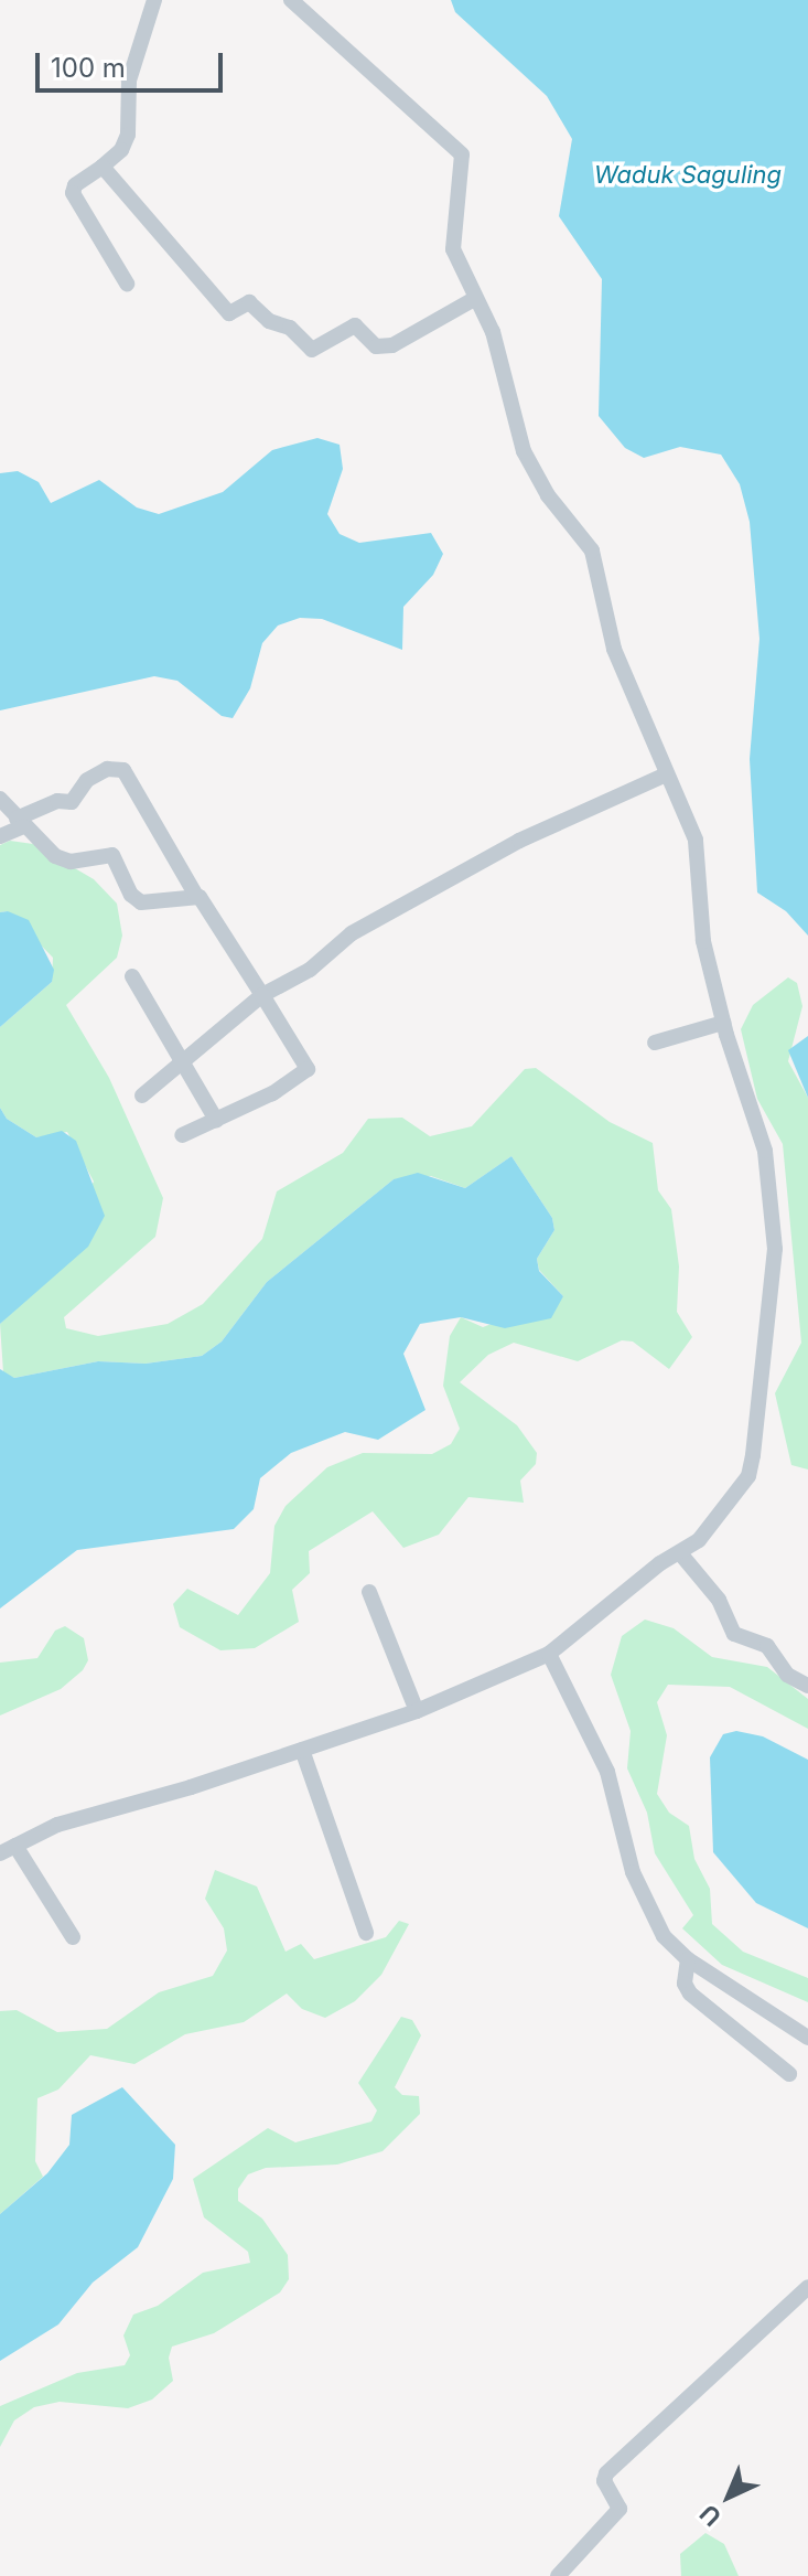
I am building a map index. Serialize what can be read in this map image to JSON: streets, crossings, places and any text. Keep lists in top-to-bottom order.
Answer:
{
  "water": ["Waduk Saguling"],
  "scale_bar": "100 m",
  "north": "bottom left"
}
